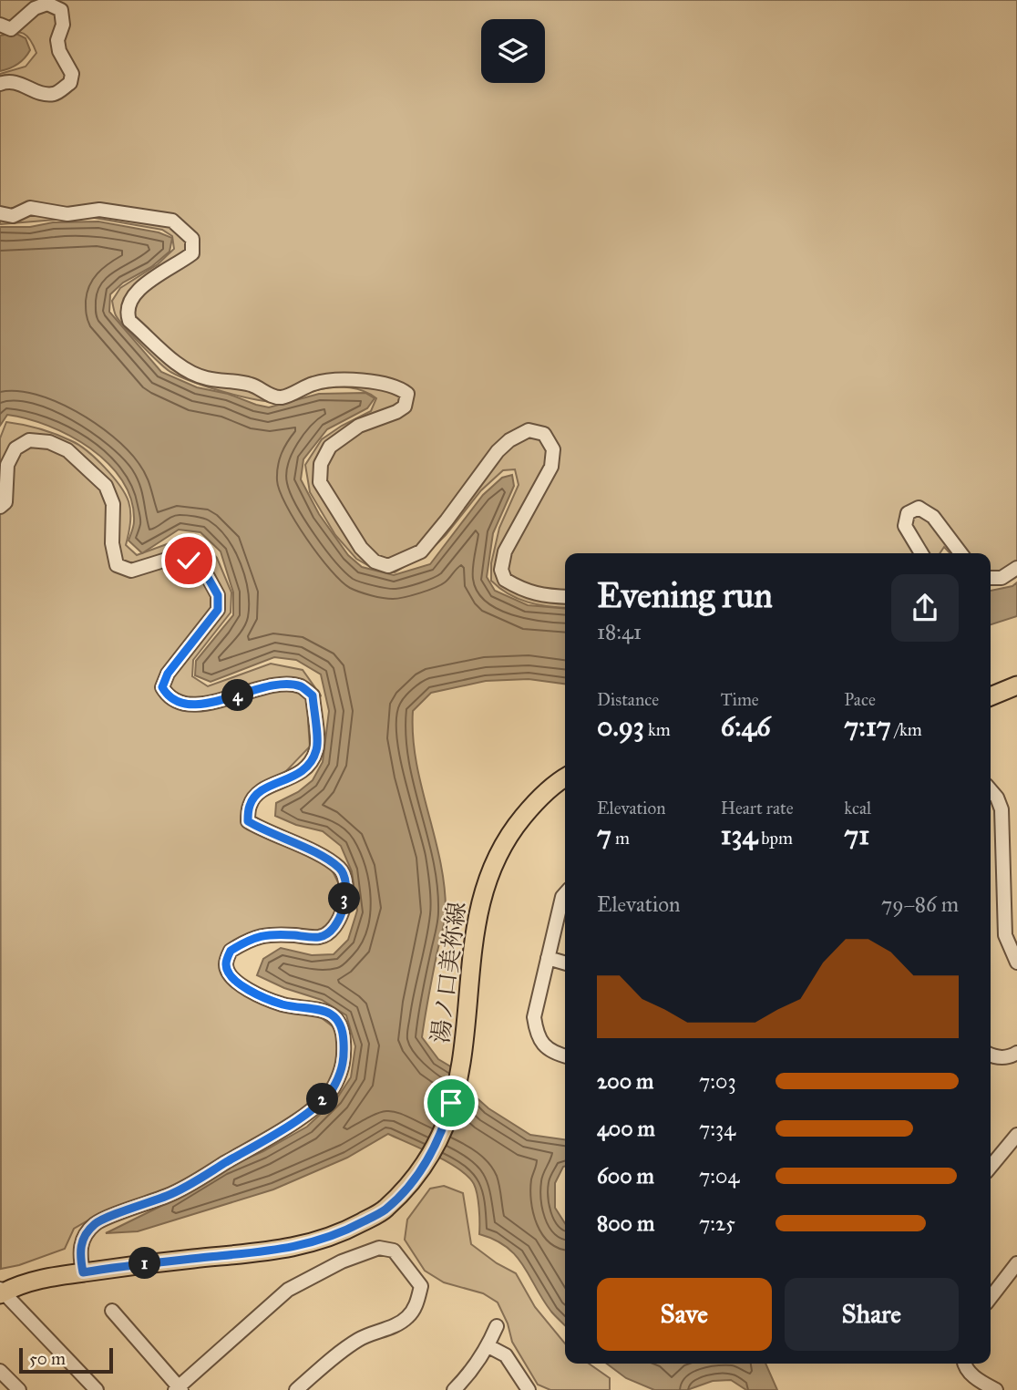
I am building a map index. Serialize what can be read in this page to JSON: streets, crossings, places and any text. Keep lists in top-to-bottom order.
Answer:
{
  "streets": {
    "main road": ["湯ノ口美祢線"]
  },
  "scale_bar": "50 m",
  "page": {
    "heading": ["Evening run", "18:41"],
    "stats": [
      ["Distance", "0.93 km"],
      ["Time", "6:46"],
      ["Pace", "7:17 /km"],
      ["Elevation", "7 m"],
      ["Heart rate", "134 bpm"],
      ["kcal", "71"]
    ],
    "pins": [
      "4",
      "3",
      "2",
      "1"
    ],
    "chart": ["Elevation", "79–86 m"],
    "list": [
      {
        "name": "200 m",
        "note": "7:03"
      },
      {
        "name": "400 m",
        "note": "7:34"
      },
      {
        "name": "600 m",
        "note": "7:04"
      },
      {
        "name": "800 m",
        "note": "7:25"
      }
    ],
    "buttons": ["Save", "Share"],
    "scale": "50 m"
  }
}
